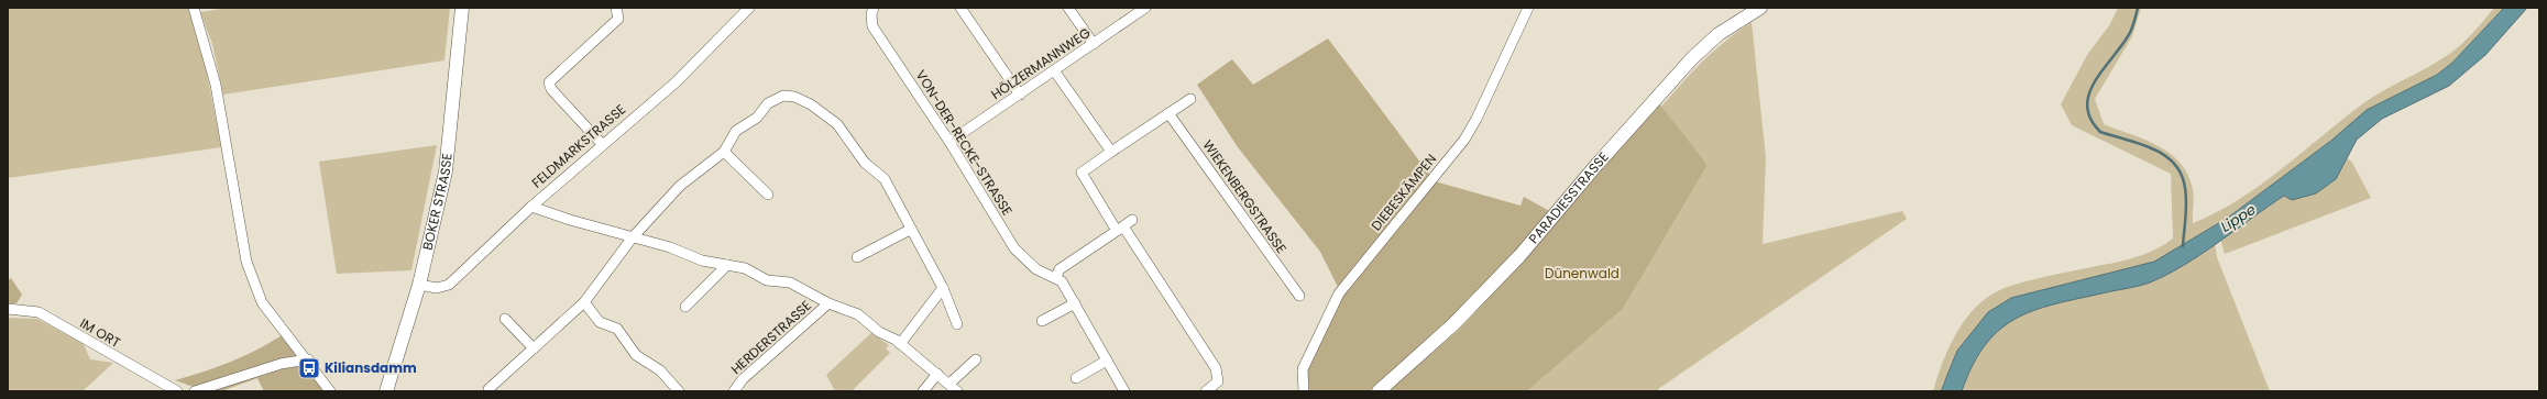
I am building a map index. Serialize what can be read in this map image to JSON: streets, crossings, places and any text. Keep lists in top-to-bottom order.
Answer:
{
  "streets": {
    "main road": ["PARADIESSTRASSE", "BOKER STRASSE"],
    "street": [
      "HÖLZERMANNWEG",
      "VON-DER-RECKE-STRASSE",
      "FELDMARKSTRASSE",
      "DIEBESKÄMPEN",
      "WIEKENBERGSTRASSE",
      "IM ORT",
      "HERDERSTRASSE"
    ]
  },
  "crossings": [
    ["HÖLZERMANNWEG", "VON-DER-RECKE-STRASSE"],
    ["FELDMARKSTRASSE", "BOKER STRASSE"]
  ],
  "water": ["Lippe"],
  "parks": ["Dünenwald"],
  "places": {
    "bus stop": ["Kiliansdamm"]
  }
}
